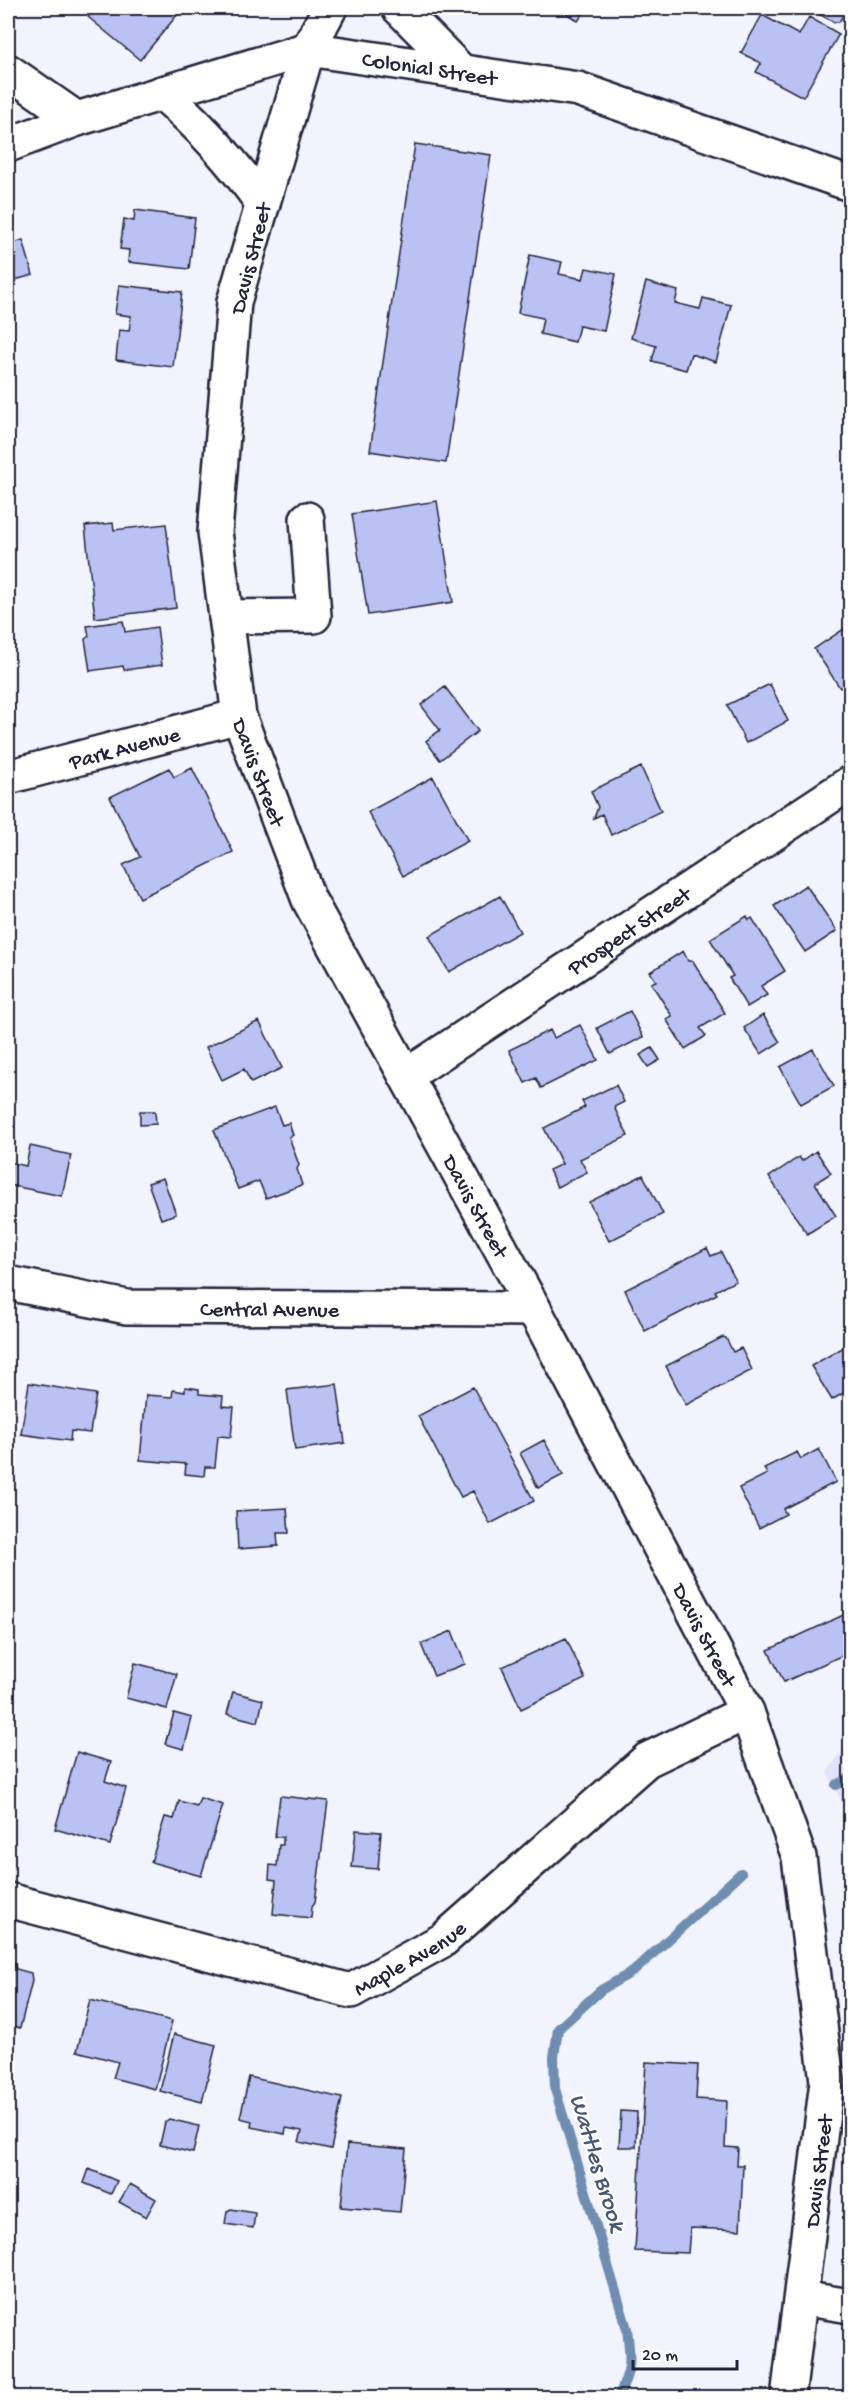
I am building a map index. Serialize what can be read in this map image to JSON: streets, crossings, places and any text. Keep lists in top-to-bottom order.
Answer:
{
  "streets": {
    "street": [
      "Colonial Street",
      "Davis Street",
      "Park Avenue",
      "Prospect Street",
      "Central Avenue",
      "Maple Avenue"
    ]
  },
  "crossings": [
    ["Colonial Street", "Davis Street"],
    ["Davis Street", "Park Avenue"],
    ["Davis Street", "Prospect Street"],
    ["Davis Street", "Central Avenue"],
    ["Davis Street", "Maple Avenue"]
  ],
  "water": ["Wattles Brook"],
  "scale_bar": "20 m"
}
